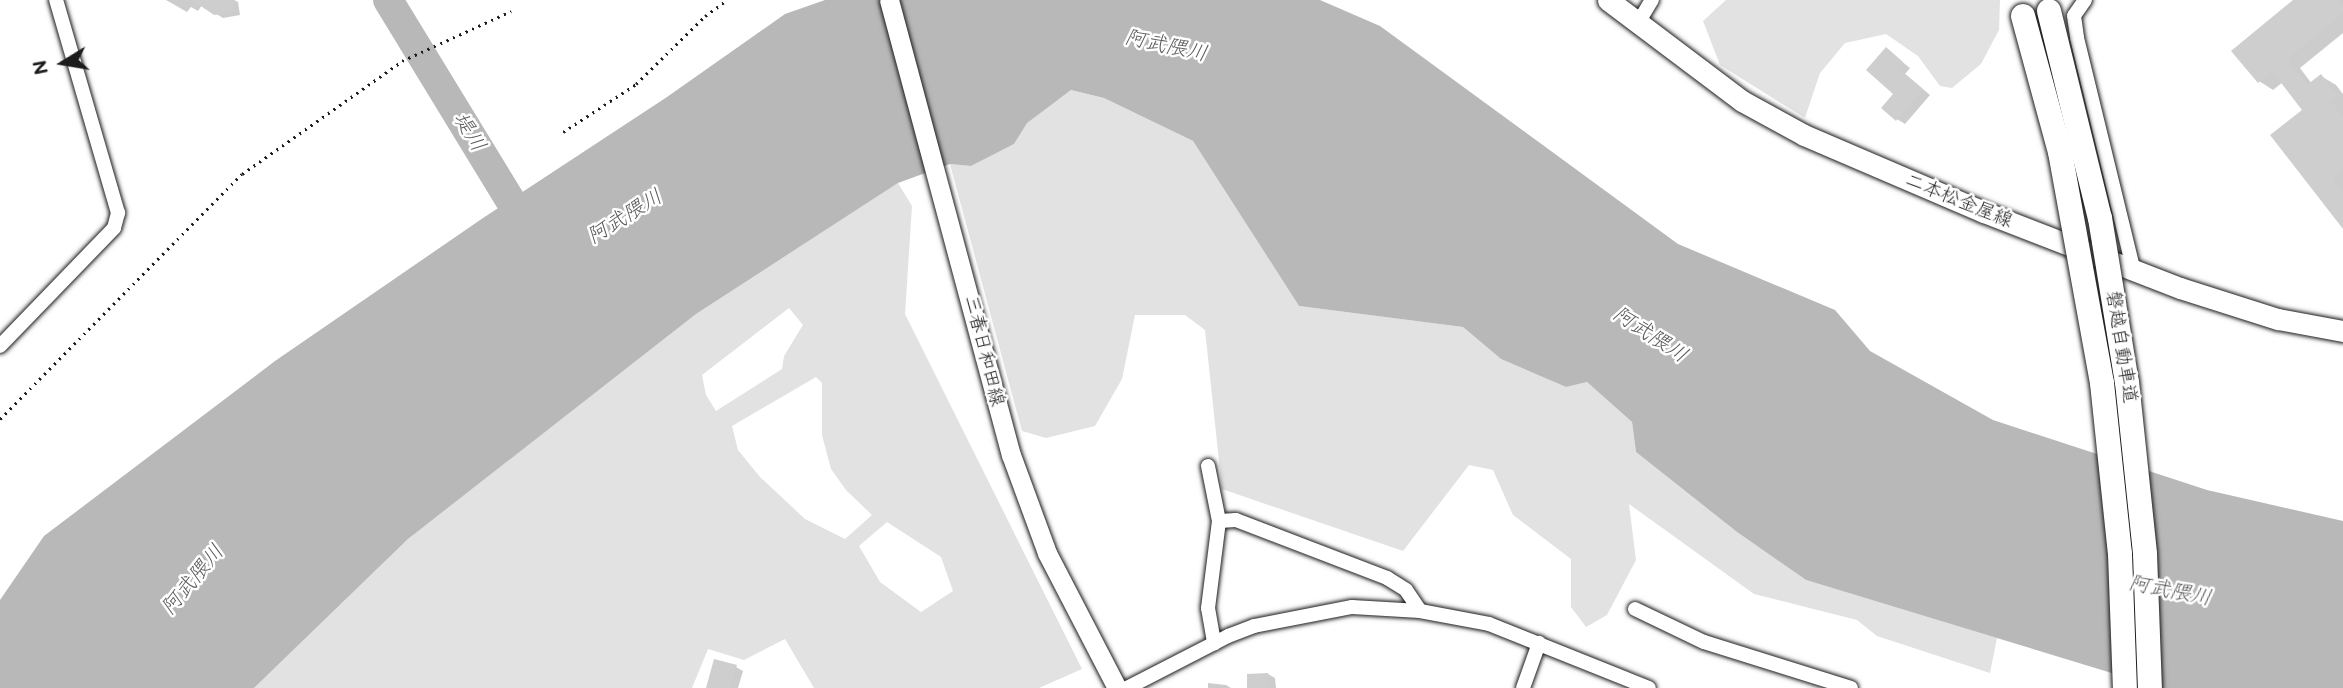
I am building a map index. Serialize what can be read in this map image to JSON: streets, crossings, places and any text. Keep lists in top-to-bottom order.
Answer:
{
  "streets": {
    "highway": ["磐越自動車道"],
    "main road": ["二本松金屋線", "三春日和田線"]
  },
  "water": ["阿武隈川", "堤川"],
  "north": "left"
}
